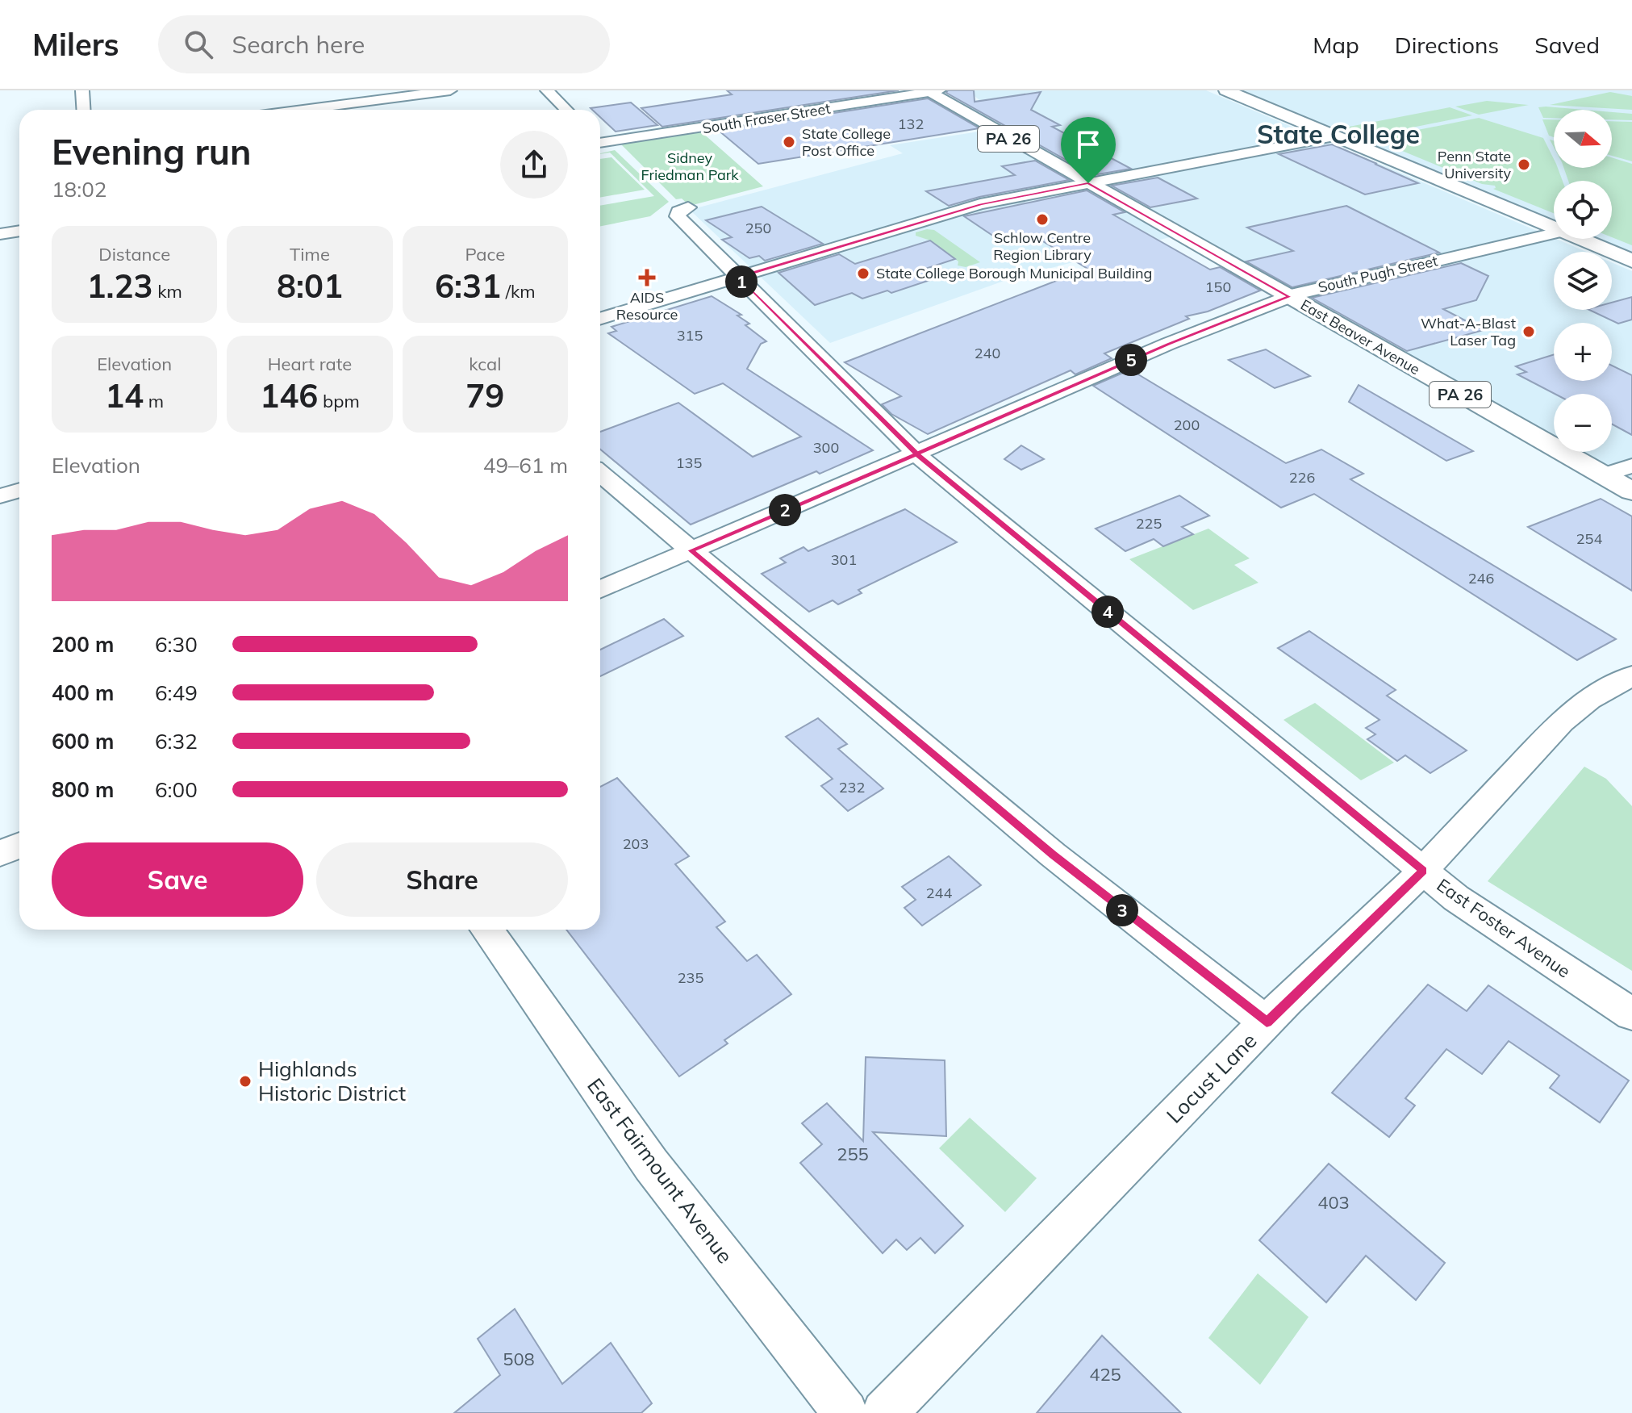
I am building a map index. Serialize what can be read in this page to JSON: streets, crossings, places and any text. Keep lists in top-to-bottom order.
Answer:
{
  "streets": {
    "main road": ["PA 26", "East Beaver Avenue"],
    "street": [
      "South Fraser Street",
      "South Pugh Street",
      "East Foster Avenue",
      "Locust Lane",
      "East Fairmount Avenue"
    ]
  },
  "crossings": [
    ["South Fraser Street", "PA 26"],
    ["PA 26", "East Beaver Avenue"],
    ["South Pugh Street", "East Beaver Avenue"],
    ["South Pugh Street", "East Foster Avenue"],
    ["East Foster Avenue", "Locust Lane"]
  ],
  "districts": ["State College"],
  "parks": ["Sidney Friedman Park"],
  "places": {
    "other": [
      "State College Post Office",
      "Penn State University",
      "Schlow Centre Region Library",
      "State College Borough Municipal Building",
      "What-A-Blast Laser Tag",
      "Highlands Historic District"
    ],
    "health": ["AIDS Resource"]
  },
  "house_numbers": [
    "132",
    "250",
    "150",
    "315",
    "240",
    "200",
    "300",
    "135",
    "226",
    "225",
    "254",
    "301",
    "246",
    "232",
    "203",
    "244",
    "235",
    "255",
    "403",
    "508",
    "425"
  ],
  "north": "right",
  "page": {
    "header": "Milers",
    "search": "Search here",
    "nav": ["Map", "Directions", "Saved"],
    "map_buttons": ["+", "−"],
    "heading": ["Evening run", "18:02"],
    "stats": [
      ["Distance", "1.23 km"],
      ["Time", "8:01"],
      ["Pace", "6:31 /km"],
      ["Elevation", "14 m"],
      ["Heart rate", "146 bpm"],
      ["kcal", "79"]
    ],
    "pins": [
      "1",
      "5",
      "2",
      "4",
      "3"
    ],
    "chart": ["Elevation", "49–61 m"],
    "list": [
      {
        "name": "200 m",
        "note": "6:30"
      },
      {
        "name": "400 m",
        "note": "6:49"
      },
      {
        "name": "600 m",
        "note": "6:32"
      },
      {
        "name": "800 m",
        "note": "6:00"
      }
    ],
    "buttons": ["Save", "Share"]
  }
}
